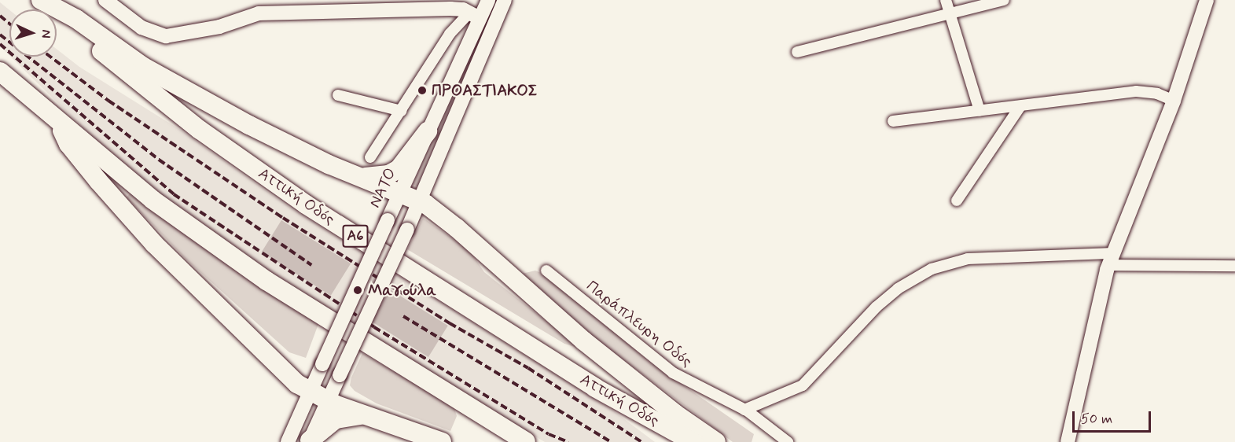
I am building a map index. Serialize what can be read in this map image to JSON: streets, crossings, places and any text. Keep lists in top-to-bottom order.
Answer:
{
  "streets": {
    "highway": ["Αττική Οδός", "Α6"],
    "main road": ["ΝΑΤΟ"],
    "street": ["Παράπλευρη Οδός"]
  },
  "places": ["ΠΡΟΑΣΤΙΑΚΟΣ", "Μαγούλα"],
  "scale_bar": "50 m",
  "north": "right"
}
